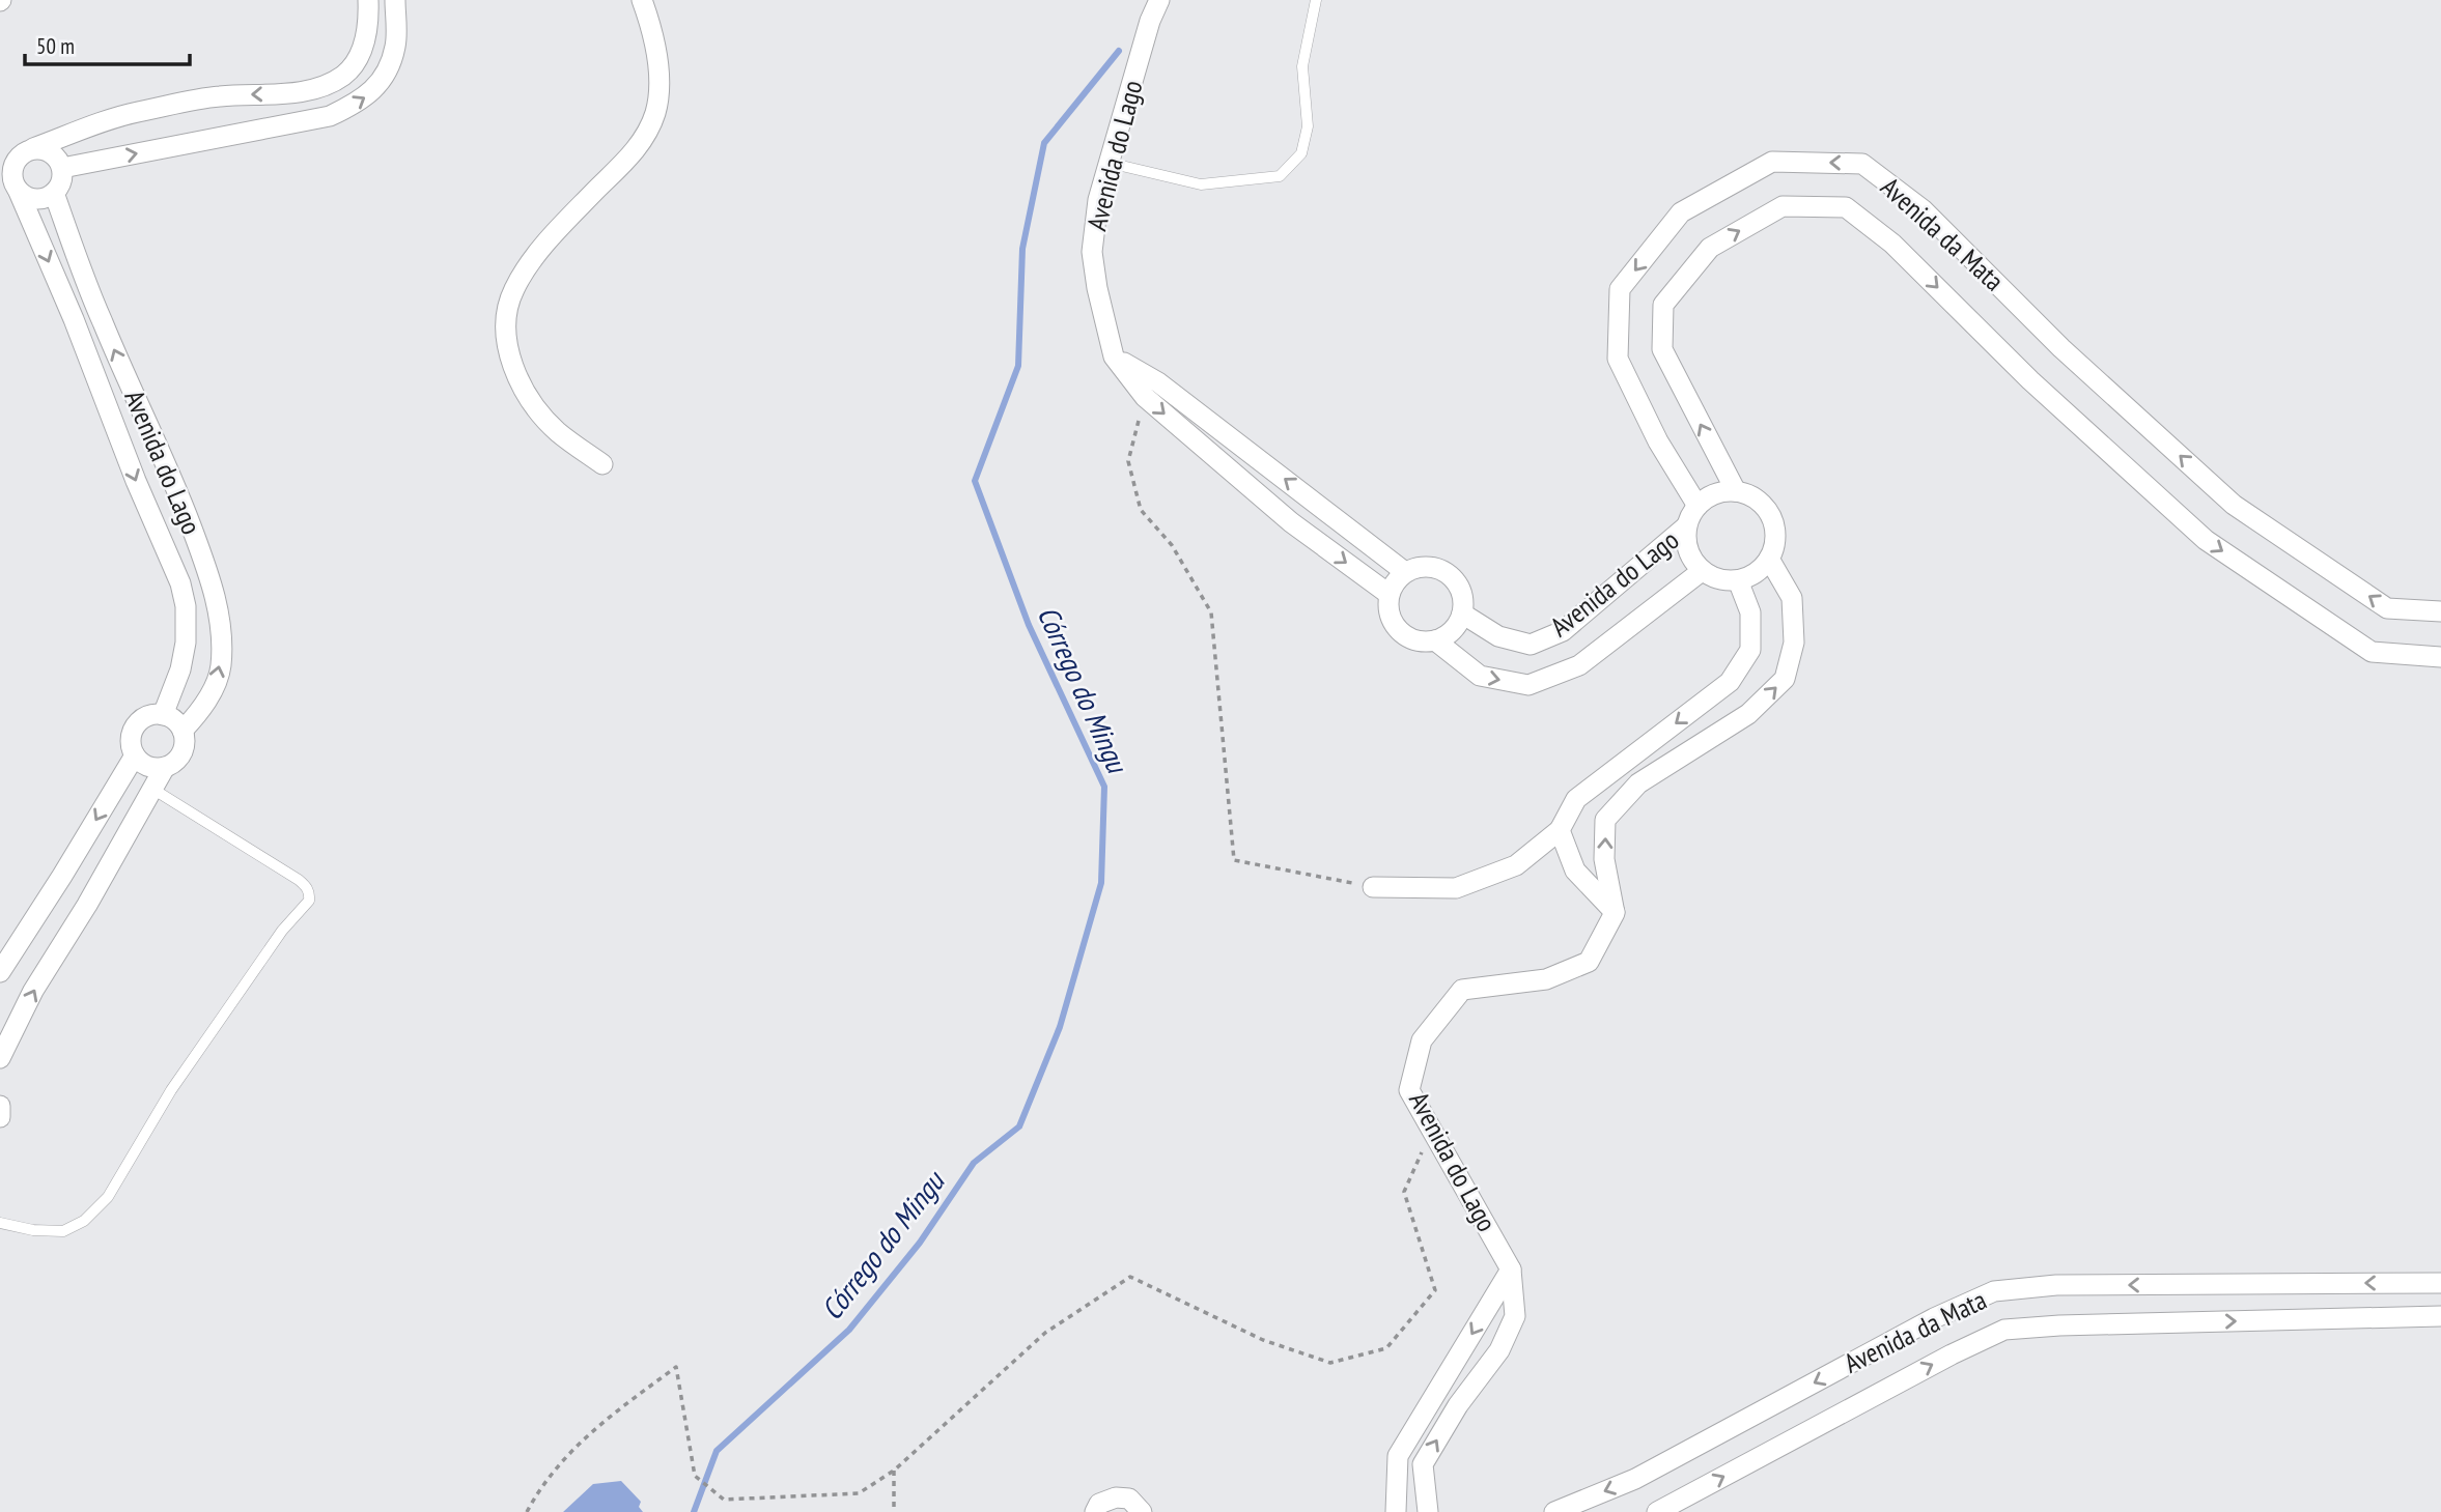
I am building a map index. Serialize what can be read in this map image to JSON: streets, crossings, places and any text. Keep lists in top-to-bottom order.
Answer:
{
  "streets": {
    "street": ["Avenida do Lago", "Avenida da Mata"]
  },
  "crossings": [
    ["Avenida do Lago", "Avenida da Mata"]
  ],
  "water": ["Córrego do Mingu"],
  "scale_bar": "50 m"
}
